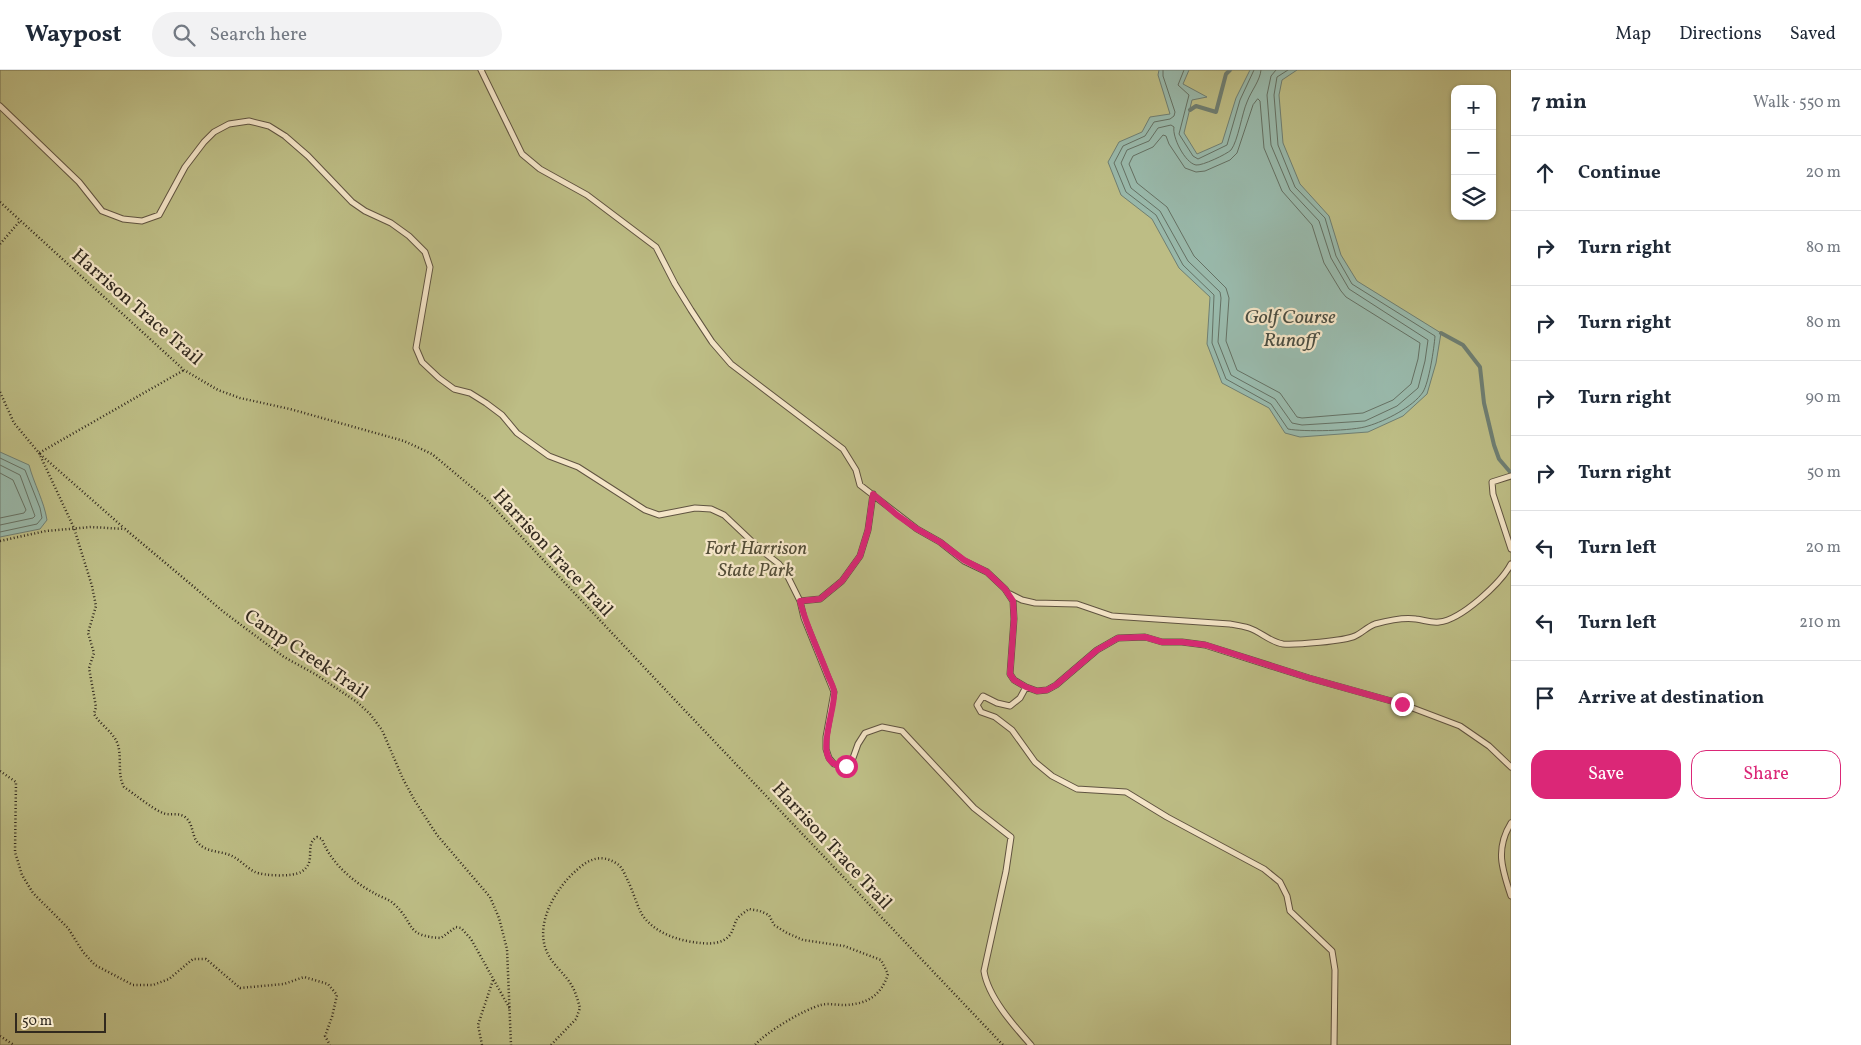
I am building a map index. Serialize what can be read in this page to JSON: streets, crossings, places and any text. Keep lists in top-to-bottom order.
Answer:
{
  "streets": {
    "path": ["Harrison Trace Trail", "Camp Creek Trail"]
  },
  "water": ["Golf Course Runoff"],
  "parks": ["Fort Harrison State Park"],
  "scale_bar": "50 m",
  "page": {
    "header": "Waypost",
    "search": "Search here",
    "nav": ["Map", "Directions", "Saved"],
    "heading": ["7 min", "Walk · 550 m"],
    "map_buttons": ["+", "−"],
    "list": [
      ["Continue", "20 m"],
      ["Turn right", "80 m"],
      ["Turn right", "80 m"],
      ["Turn right", "90 m"],
      ["Turn right", "50 m"],
      ["Turn left", "20 m"],
      ["Turn left", "210 m"],
      "Arrive at destination"
    ],
    "buttons": ["Save", "Share"],
    "scale": "50 m"
  }
}
